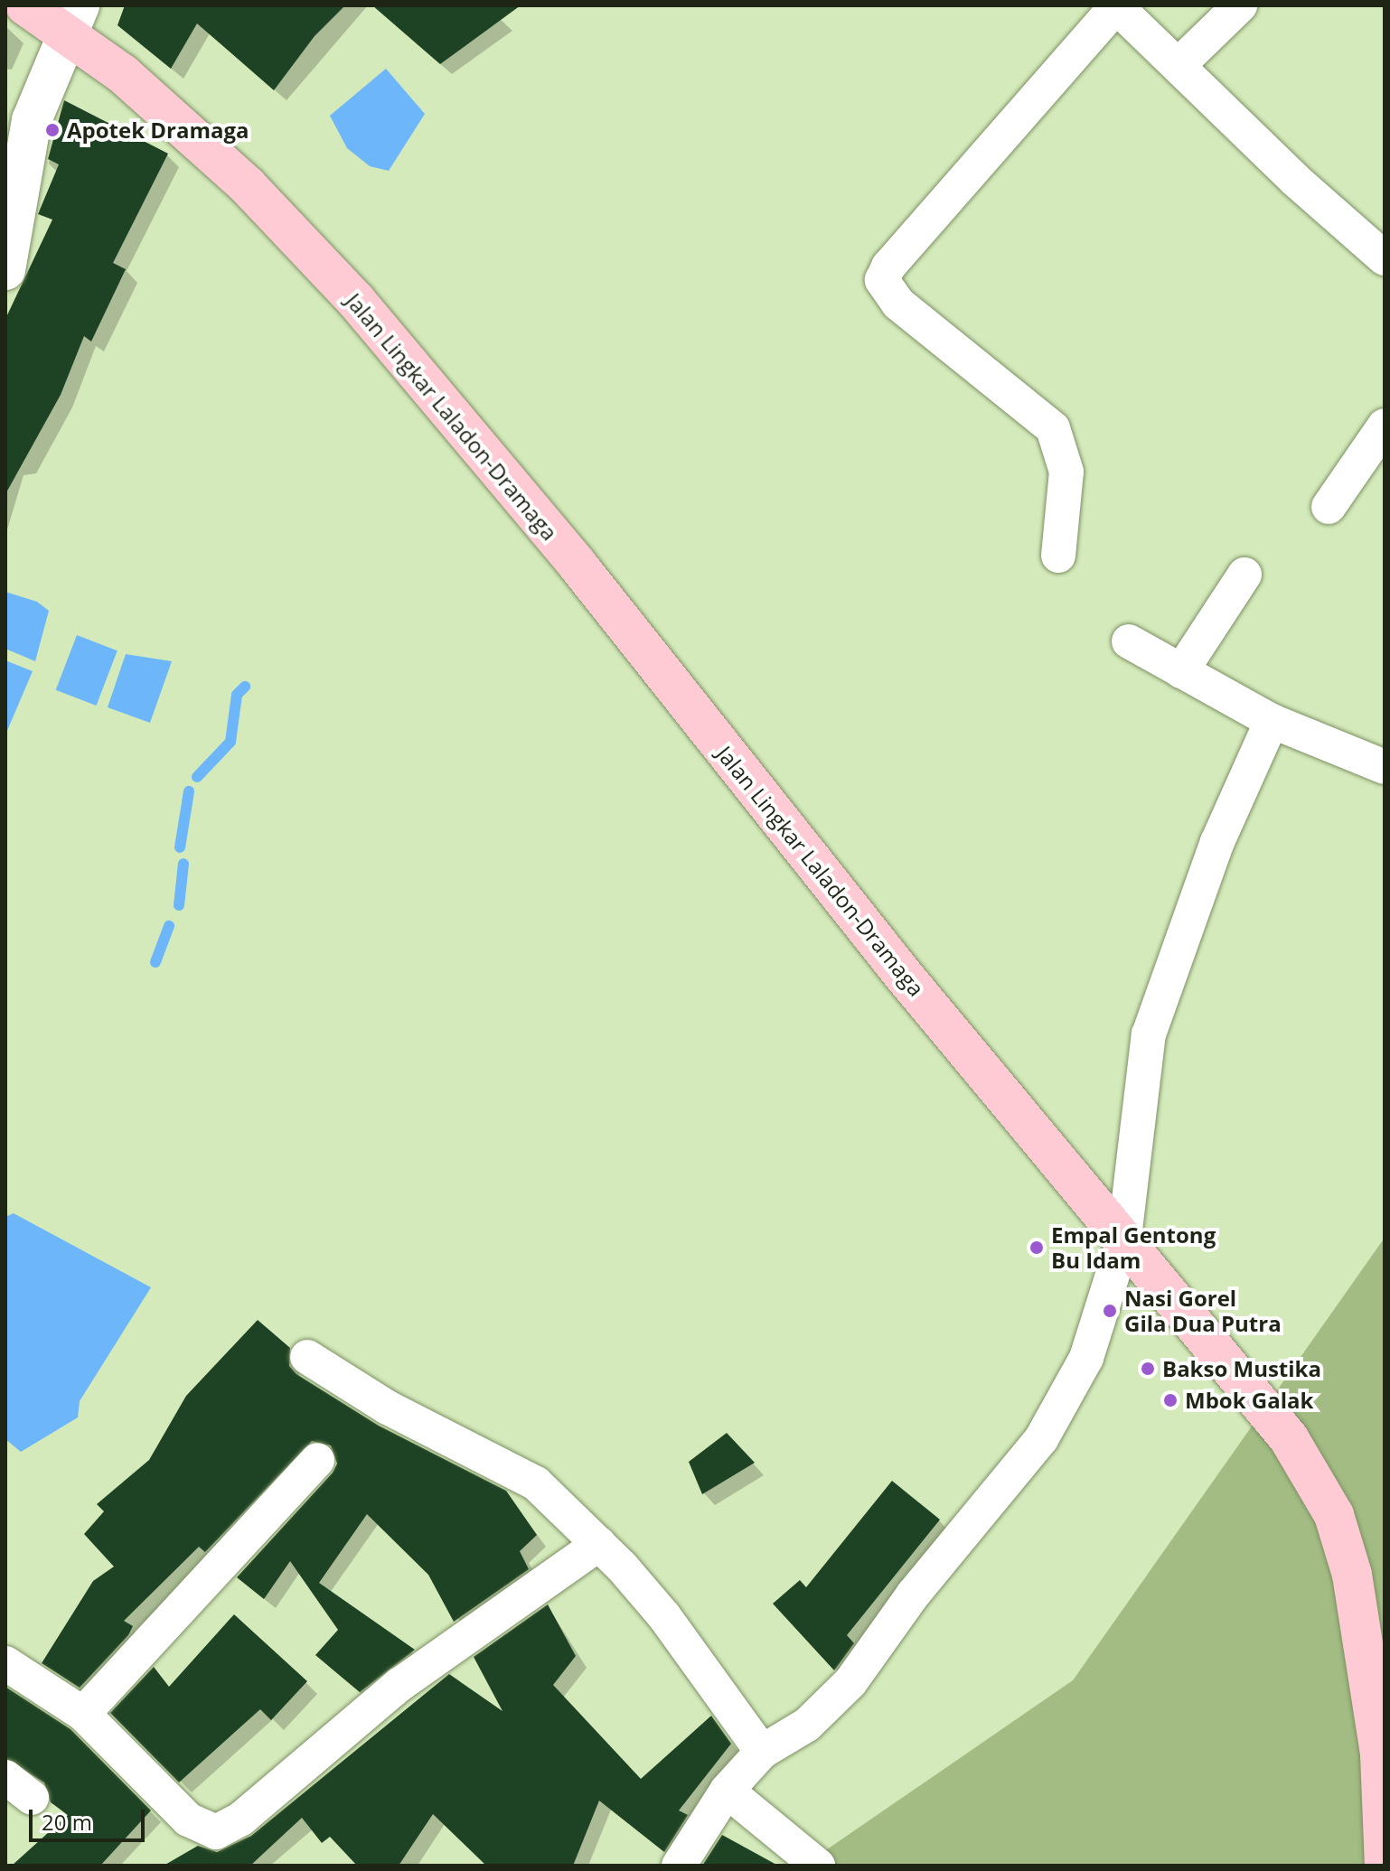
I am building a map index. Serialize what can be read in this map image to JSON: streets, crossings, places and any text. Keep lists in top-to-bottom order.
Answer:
{
  "streets": {
    "main road": ["Jalan Lingkar Laladon-Dramaga"]
  },
  "places": [
    "Apotek Dramaga",
    "Empal Gentong Bu Idam",
    "Nasi Gorel Gila Dua Putra",
    "Bakso Mustika",
    "Mbok Galak"
  ],
  "scale_bar": "20 m"
}
